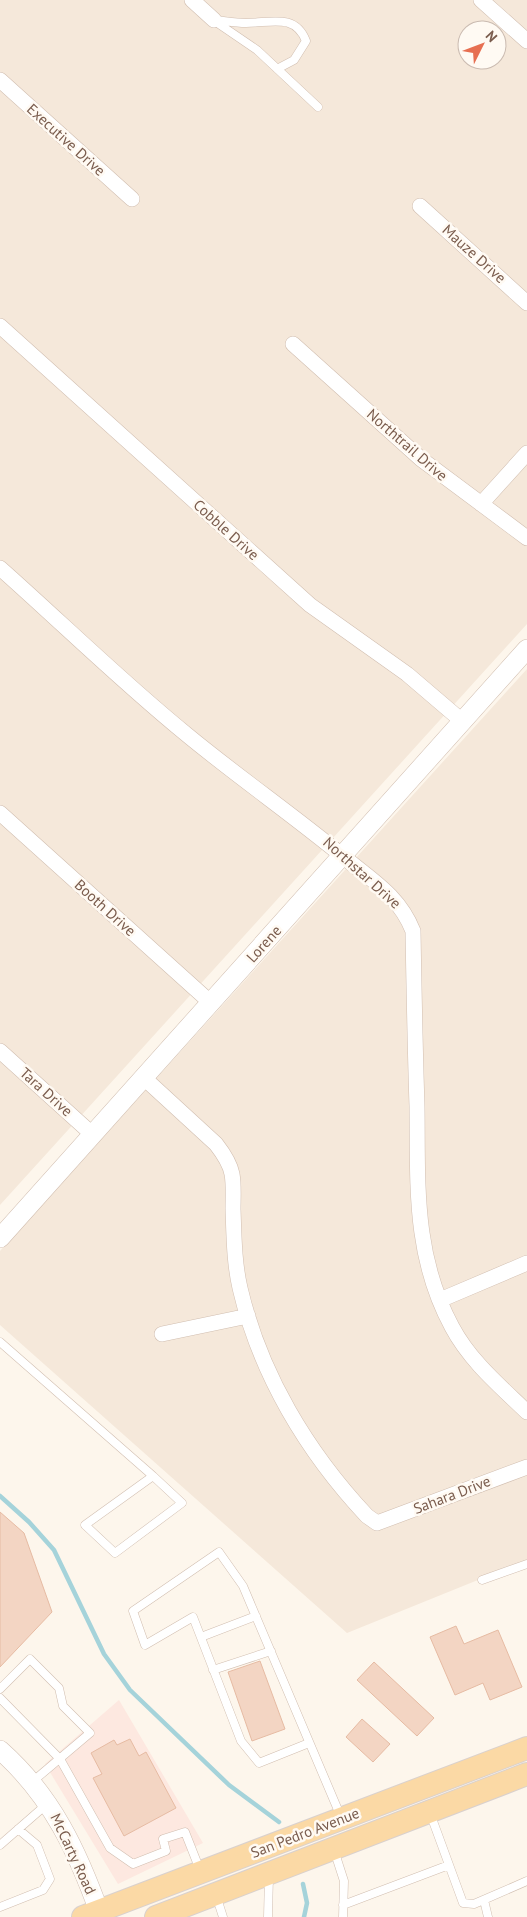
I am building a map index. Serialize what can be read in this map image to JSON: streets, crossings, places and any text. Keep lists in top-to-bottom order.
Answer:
{
  "streets": {
    "main road": ["San Pedro Avenue"],
    "street": [
      "Executive Drive",
      "Mauze Drive",
      "Northtrail Drive",
      "Cobble Drive",
      "Northstar Drive",
      "Booth Drive",
      "Lorene",
      "Tara Drive",
      "Sahara Drive",
      "McCarty Road"
    ]
  },
  "crossings": [
    ["Cobble Drive", "Lorene"],
    ["Northstar Drive", "Lorene"],
    ["Booth Drive", "Lorene"],
    ["Lorene", "Tara Drive"],
    ["San Pedro Avenue", "McCarty Road"]
  ],
  "north": "top right"
}
